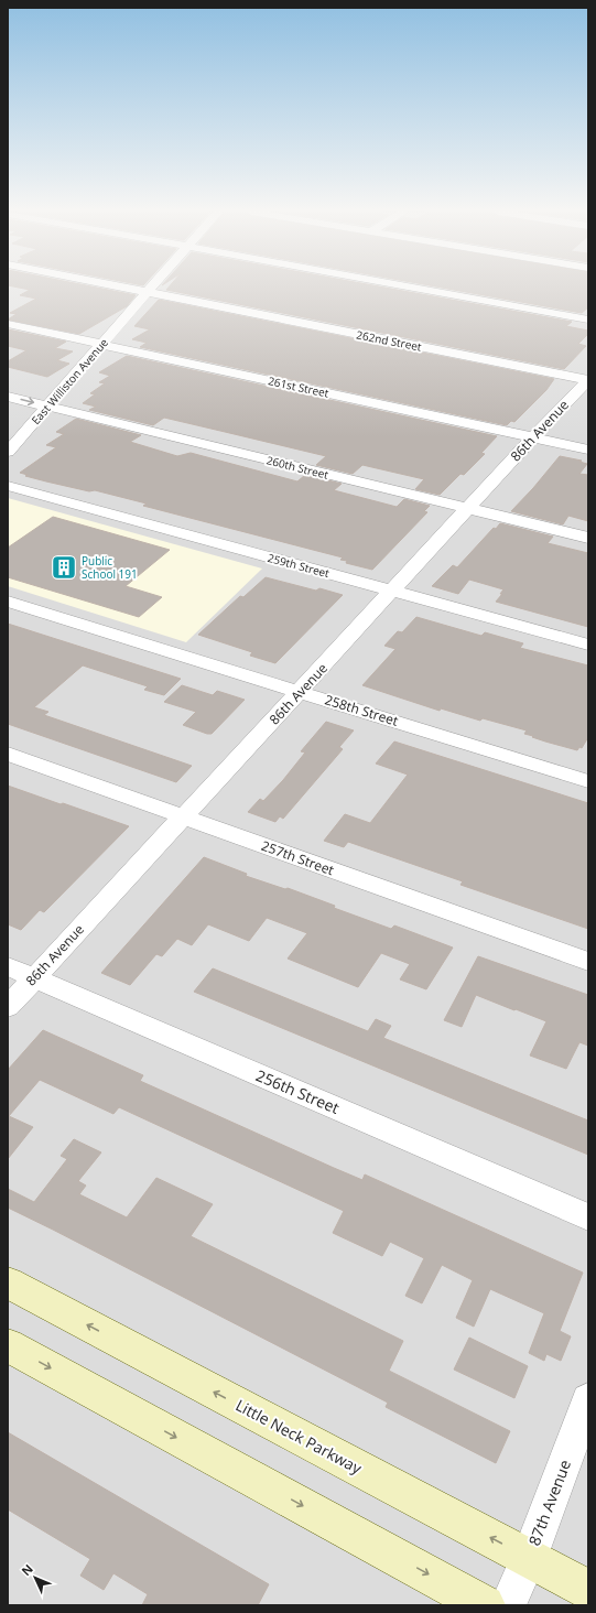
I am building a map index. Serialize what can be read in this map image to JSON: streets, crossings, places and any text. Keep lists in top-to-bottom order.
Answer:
{
  "streets": {
    "main road": ["Little Neck Parkway"],
    "street": [
      "262nd Street",
      "East Williston Avenue",
      "261st Street",
      "86th Avenue",
      "260th Street",
      "259th Street",
      "258th Street",
      "257th Street",
      "256th Street",
      "87th Avenue"
    ]
  },
  "crossings": [
    ["262nd Street", "East Williston Avenue"],
    ["262nd Street", "86th Avenue"],
    ["East Williston Avenue", "261st Street"],
    ["East Williston Avenue", "260th Street"],
    ["261st Street", "86th Avenue"],
    ["86th Avenue", "260th Street"],
    ["86th Avenue", "259th Street"],
    ["86th Avenue", "258th Street"],
    ["86th Avenue", "257th Street"],
    ["86th Avenue", "256th Street"],
    ["Little Neck Parkway", "87th Avenue"]
  ],
  "places": {
    "building": ["Public School 191"]
  },
  "north": "top left"
}
